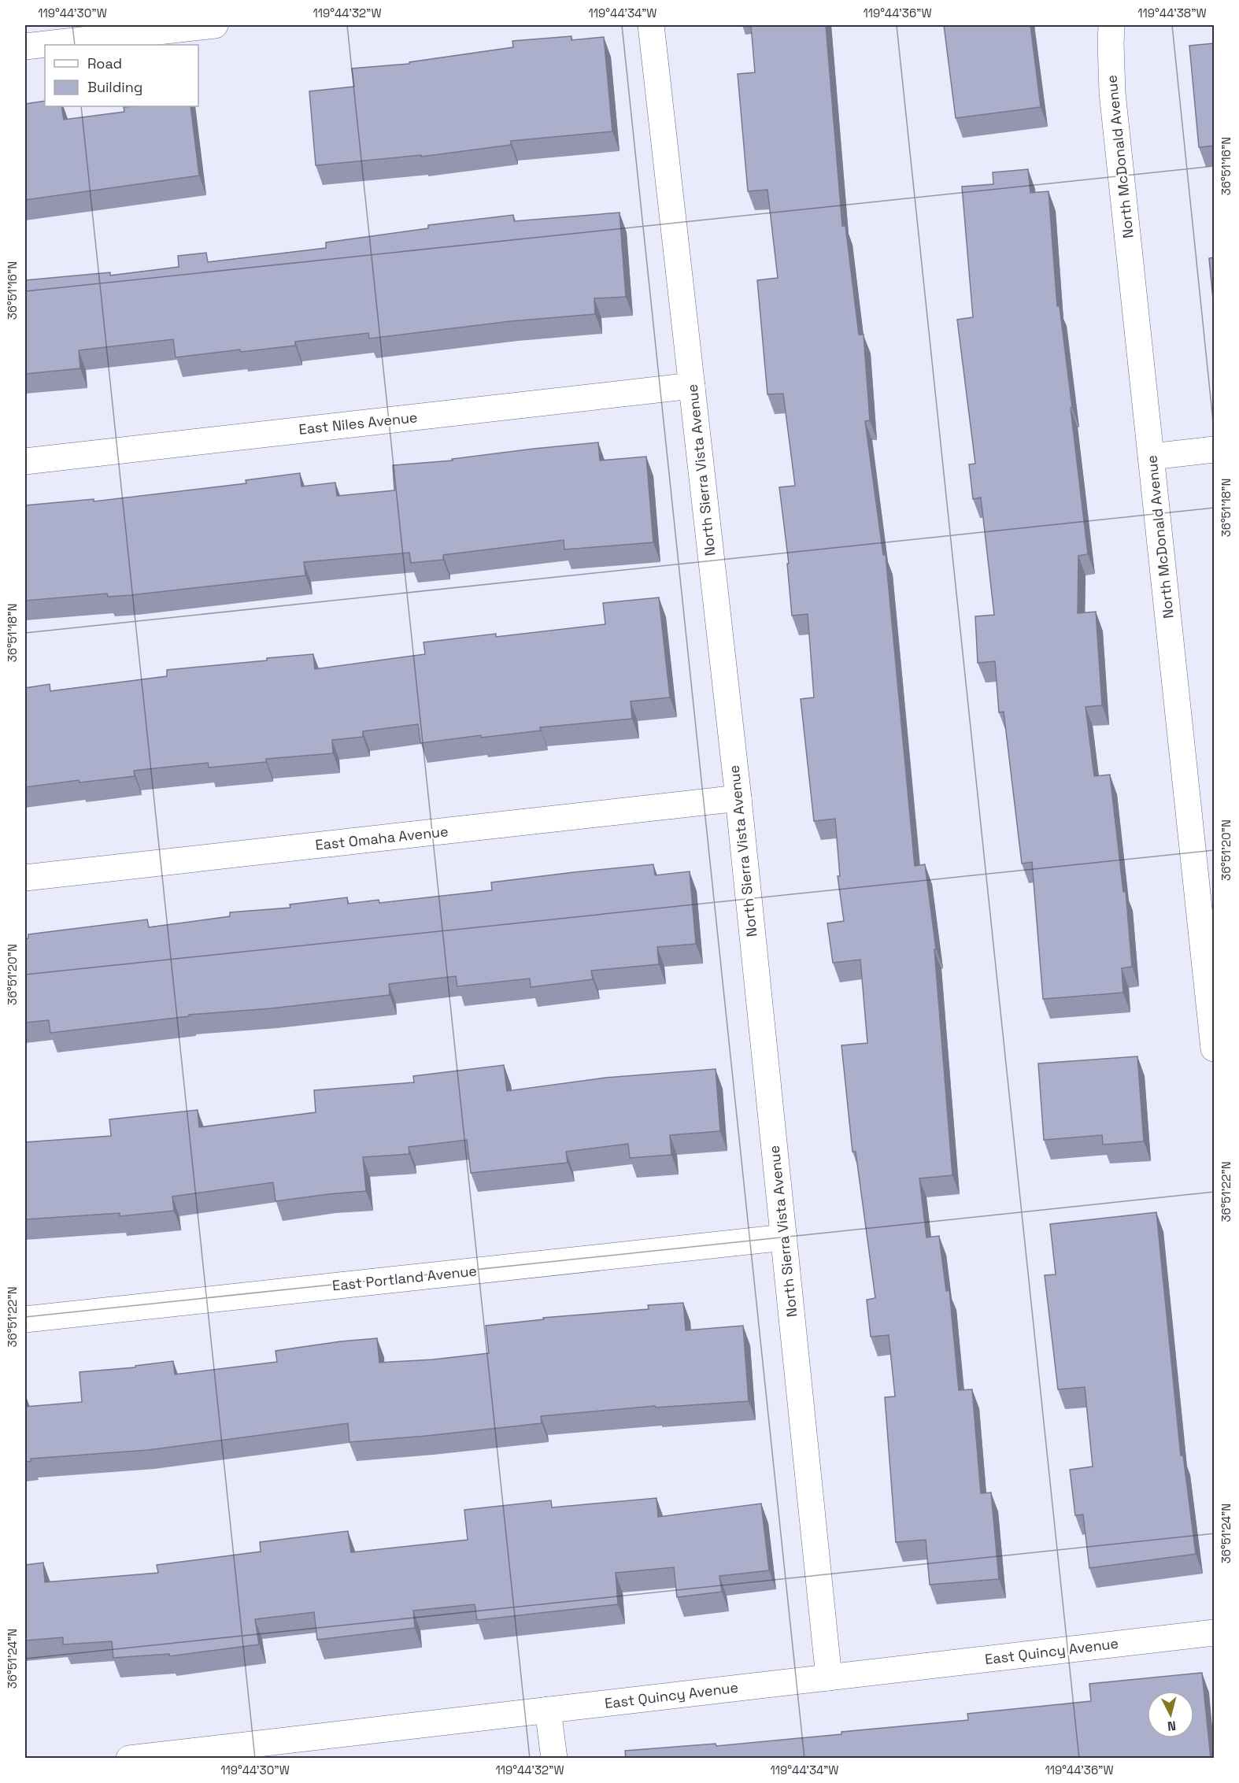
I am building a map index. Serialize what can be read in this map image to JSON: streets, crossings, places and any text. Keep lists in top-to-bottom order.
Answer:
{
  "streets": {
    "street": [
      "North McDonald Avenue",
      "East Niles Avenue",
      "North Sierra Vista Avenue",
      "East Omaha Avenue",
      "East Portland Avenue",
      "East Quincy Avenue"
    ]
  },
  "crossings": [
    ["East Niles Avenue", "North Sierra Vista Avenue"],
    ["North Sierra Vista Avenue", "East Omaha Avenue"],
    ["North Sierra Vista Avenue", "East Portland Avenue"],
    ["North Sierra Vista Avenue", "East Quincy Avenue"]
  ],
  "legend": ["Road", "Building"],
  "north": "bottom",
  "coordinates": [
    "119°44'30\"W",
    "119°44'32\"W",
    "119°44'34\"W",
    "119°44'36\"W",
    "119°44'38\"W",
    "36°51'16\"N",
    "36°51'18\"N",
    "36°51'20\"N",
    "36°51'22\"N",
    "36°51'24\"N"
  ]
}
